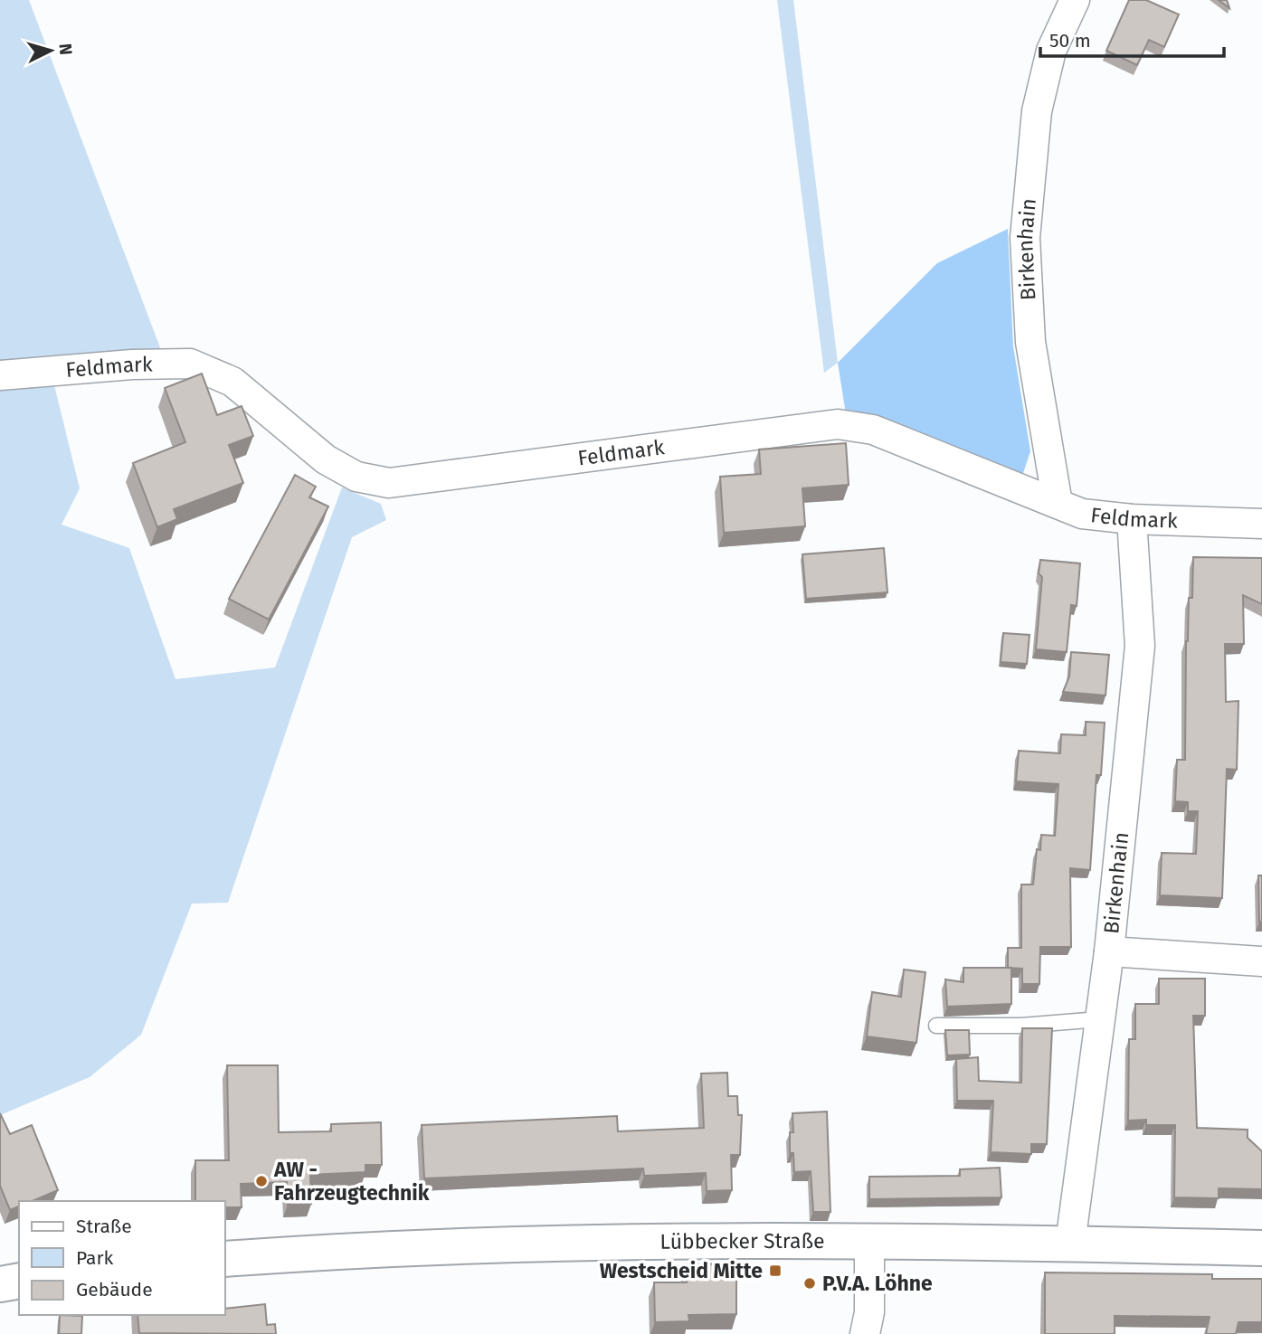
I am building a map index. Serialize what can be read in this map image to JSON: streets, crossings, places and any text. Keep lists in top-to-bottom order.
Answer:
{
  "streets": {
    "main road": ["Lübbecker Straße"],
    "street": ["Birkenhain", "Feldmark"]
  },
  "crossings": [
    ["Birkenhain", "Feldmark"],
    ["Birkenhain", "Lübbecker Straße"]
  ],
  "places": {
    "other": ["AW - Fahrzeugtechnik", "P.V.A. Löhne"],
    "transit": ["Westscheid Mitte"]
  },
  "legend": ["Straße", "Park", "Gebäude"],
  "scale_bar": "50 m",
  "north": "right"
}
